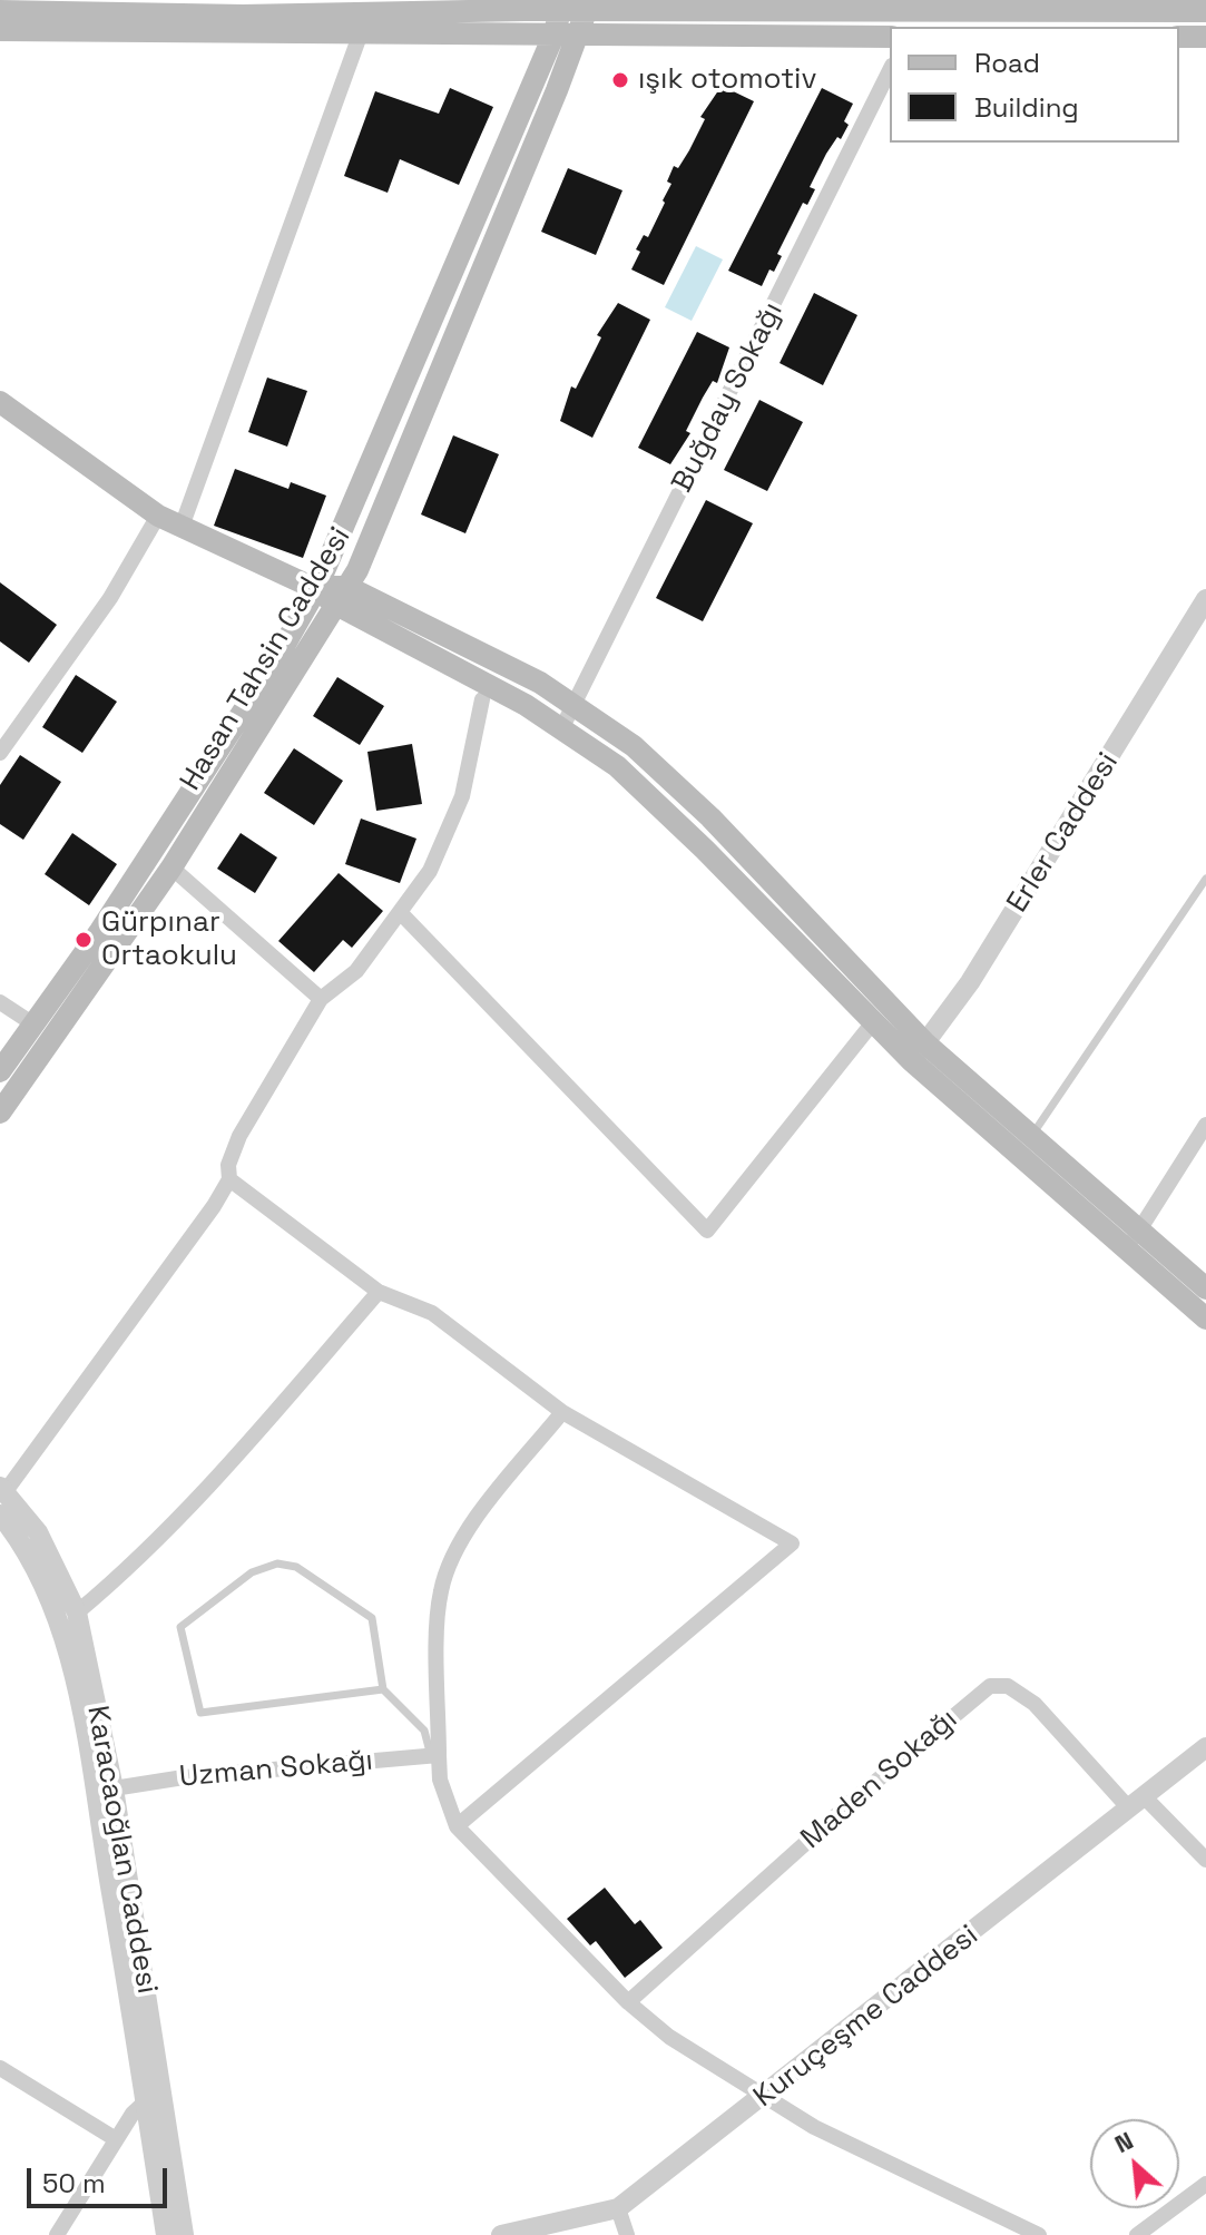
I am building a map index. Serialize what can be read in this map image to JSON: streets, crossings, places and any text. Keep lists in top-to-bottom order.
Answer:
{
  "streets": {
    "main road": ["Hasan Tahsin Caddesi"],
    "street": [
      "Buğday Sokağı",
      "Erler Caddesi",
      "Uzman Sokağı",
      "Maden Sokağı",
      "Karacaoğlan Caddesi",
      "Kuruçeşme Caddesi"
    ]
  },
  "crossings": [
    ["Uzman Sokağı", "Karacaoğlan Caddesi"],
    ["Maden Sokağı", "Kuruçeşme Caddesi"]
  ],
  "places": ["ışık otomotiv", "Gürpınar Ortaokulu"],
  "legend": ["Road", "Building"],
  "scale_bar": "50 m",
  "north": "top left"
}
